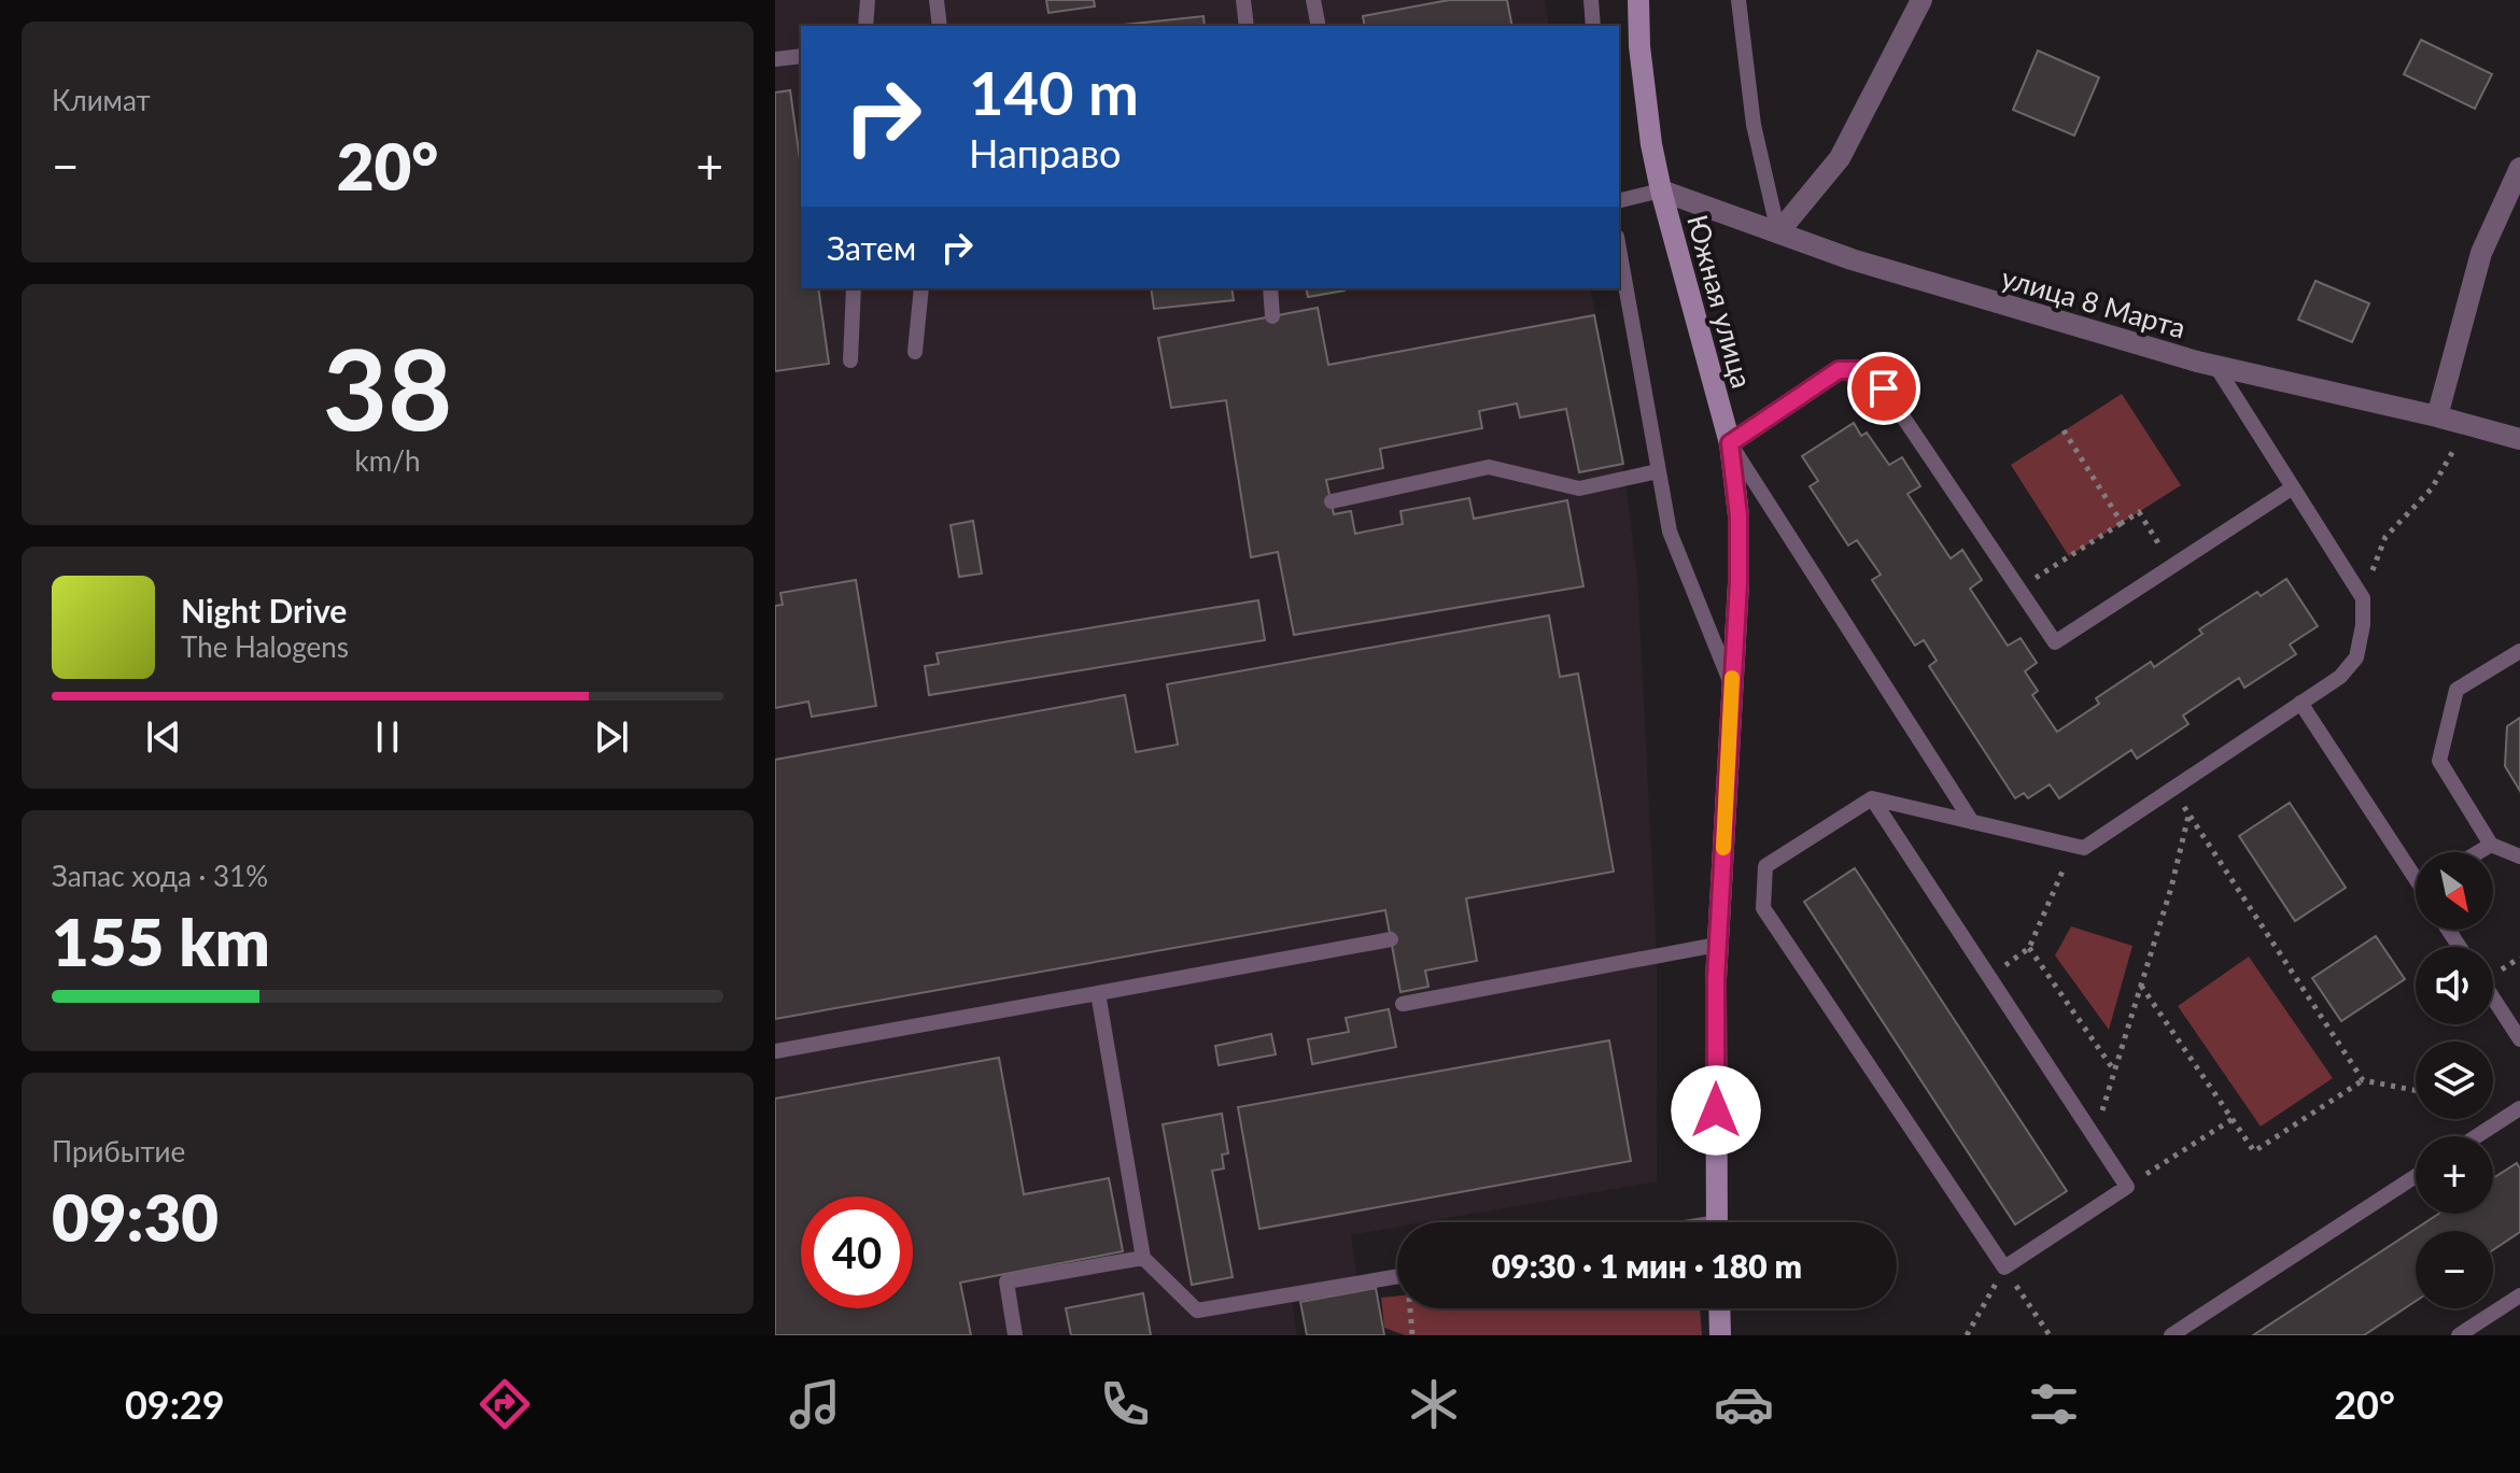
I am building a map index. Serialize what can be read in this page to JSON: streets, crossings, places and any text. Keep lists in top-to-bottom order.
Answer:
{
  "streets": {
    "street": ["Южная улица", "улица 8 Марта"]
  },
  "crossings": [
    ["Южная улица", "улица 8 Марта"]
  ],
  "north": "bottom right",
  "page": {
    "tile": [
      "Климат",
      ["38", "km/h"],
      ["Запас хода · 31%", "155 km"],
      ["Прибытие", "09:30"]
    ],
    "turn": ["140 m", "Направо"],
    "heat": ["−", "20°", "+"],
    "then": "Затем",
    "song": ["Night Drive", "The Halogens"],
    "map_buttons": ["+", "−"],
    "limit": "40",
    "trip": "09:30 · 1 мин · 180 m",
    "tabs": ["09:29", "20°"]
  }
}
